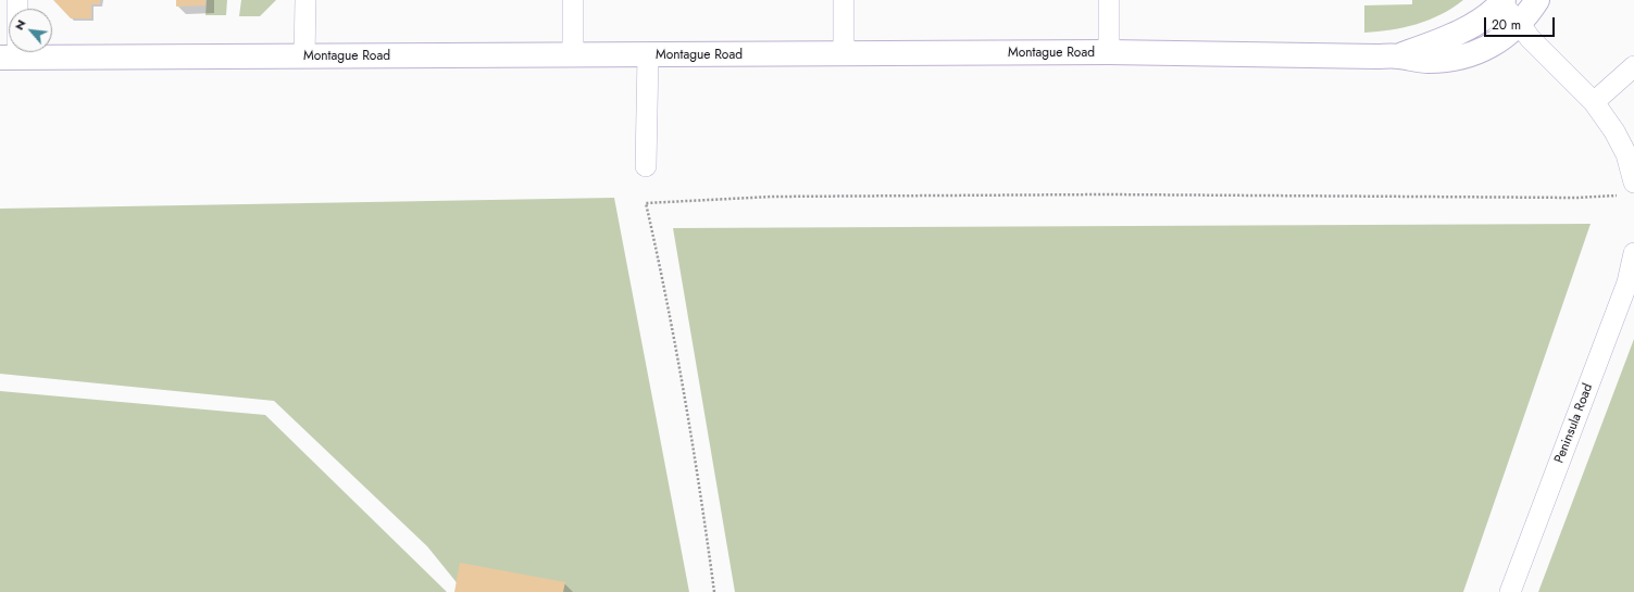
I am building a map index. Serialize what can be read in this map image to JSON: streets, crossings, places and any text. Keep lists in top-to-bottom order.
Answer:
{
  "streets": {
    "street": ["Montague Road", "Peninsula Road"]
  },
  "scale_bar": "20 m",
  "north": "top left"
}
